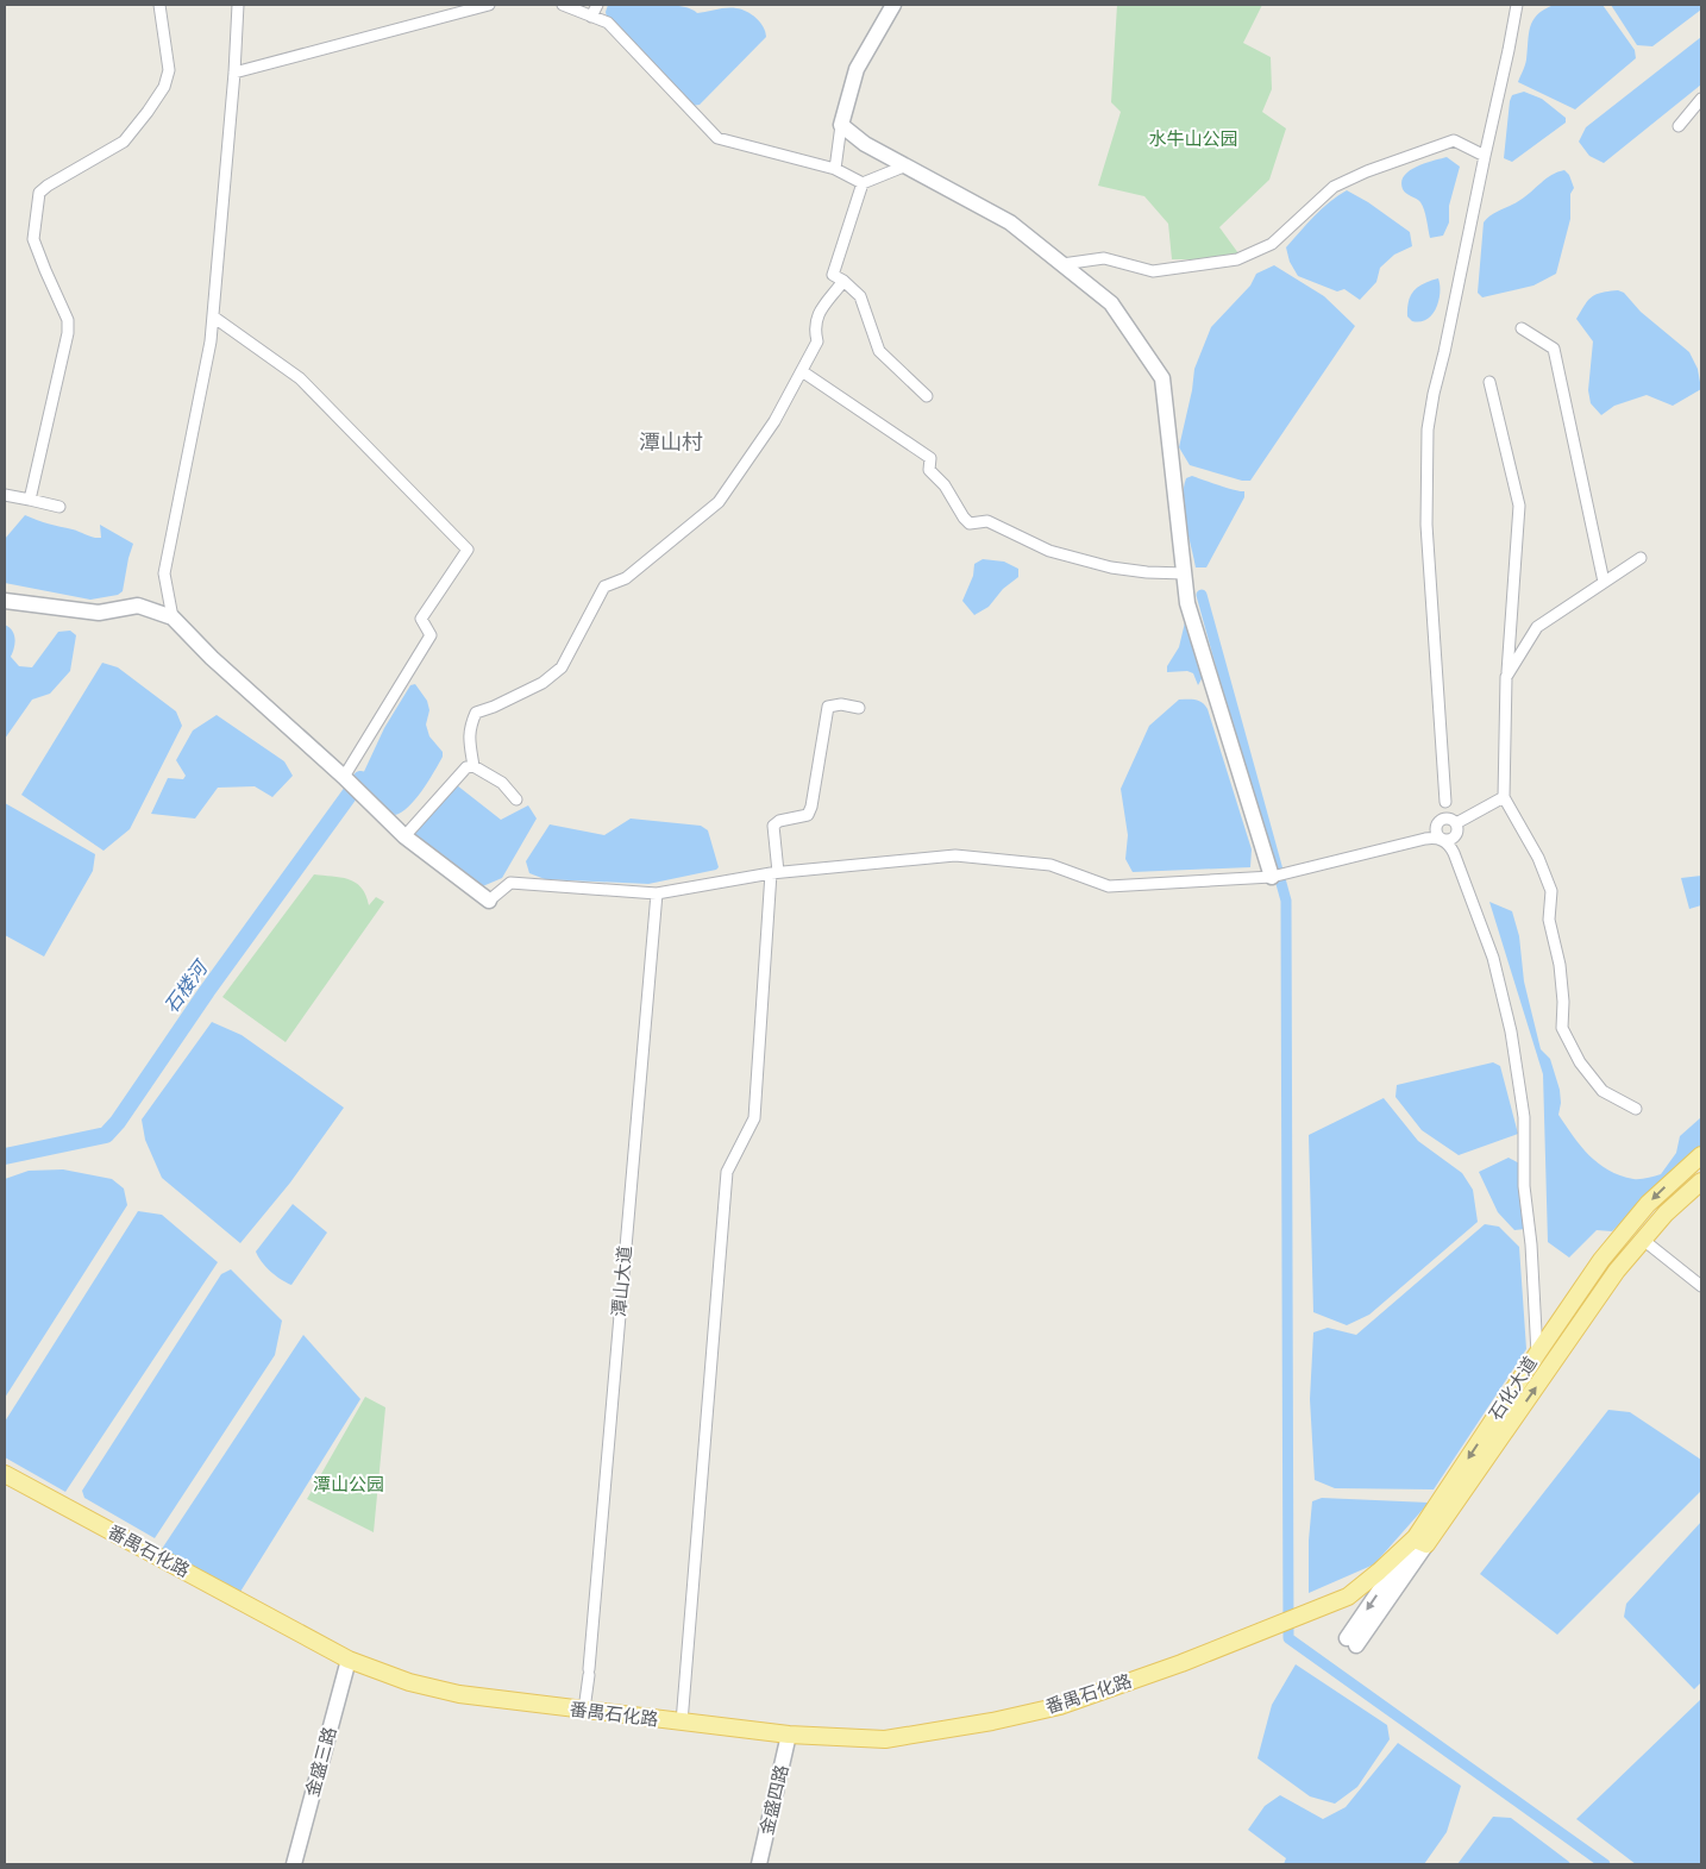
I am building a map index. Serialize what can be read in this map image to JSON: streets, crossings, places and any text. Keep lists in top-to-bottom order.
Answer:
{
  "streets": {
    "main road": ["石化大道", "番禺石化路"],
    "street": ["潭山大道", "金盛三路", "金盛四路"]
  },
  "crossings": [
    ["潭山大道", "番禺石化路"],
    ["石化大道", "番禺石化路"],
    ["番禺石化路", "金盛三路"],
    ["番禺石化路", "金盛四路"]
  ],
  "districts": ["潭山村"],
  "water": ["石楼河"],
  "parks": ["水牛山公园", "潭山公园"]
}
